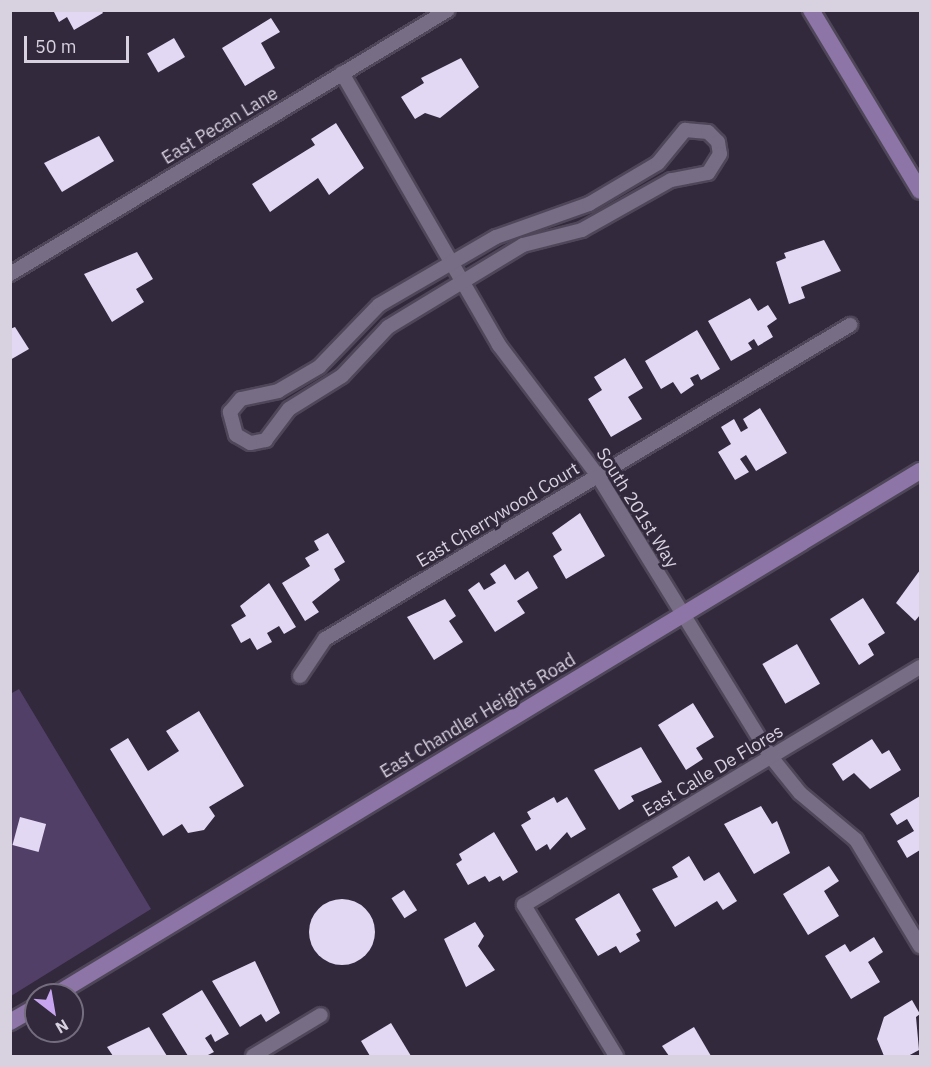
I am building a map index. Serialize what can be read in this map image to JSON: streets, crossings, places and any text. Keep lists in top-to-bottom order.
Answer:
{
  "streets": {
    "main road": ["East Chandler Heights Road"],
    "street": [
      "East Pecan Lane",
      "South 201st Way",
      "East Cherrywood Court",
      "East Calle De Flores"
    ]
  },
  "crossings": [
    ["East Pecan Lane", "South 201st Way"],
    ["South 201st Way", "East Cherrywood Court"],
    ["South 201st Way", "East Chandler Heights Road"],
    ["South 201st Way", "East Calle De Flores"]
  ],
  "scale_bar": "50 m",
  "north": "bottom right"
}
